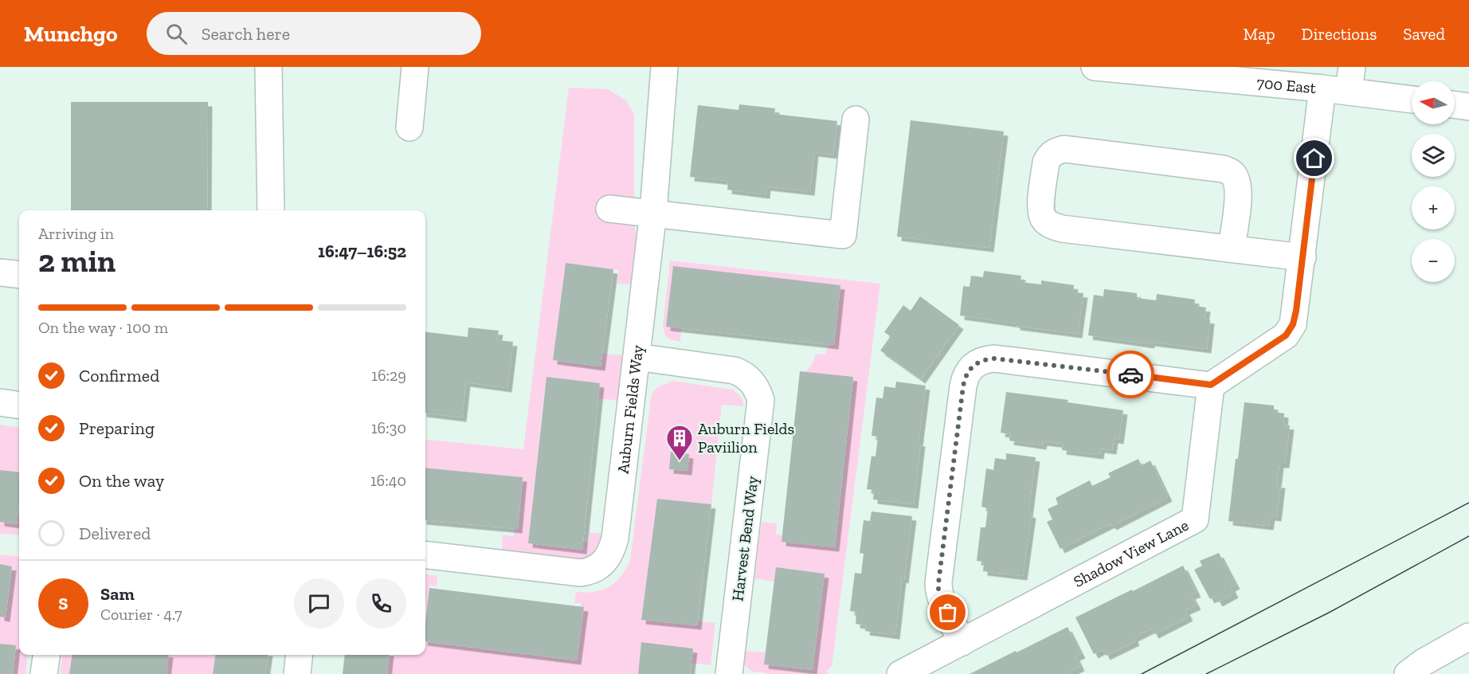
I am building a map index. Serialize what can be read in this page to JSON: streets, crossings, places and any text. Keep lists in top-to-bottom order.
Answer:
{
  "streets": {
    "street": [
      "700 East",
      "Auburn Fields Way",
      "Harvest Bend Way",
      "Shadow View Lane"
    ]
  },
  "crossings": [
    ["Auburn Fields Way", "Harvest Bend Way"]
  ],
  "places": {
    "building": ["Auburn Fields Paviilion"]
  },
  "north": "left",
  "page": {
    "header": "Munchgo",
    "search": "Search here",
    "nav": ["Map", "Directions", "Saved"],
    "map_buttons": ["+", "−"],
    "heading": ["2 min", "Arriving in", "16:47–16:52"],
    "panel": ["Sam", "Courier · 4.7"],
    "bar": "On the way · 100 m",
    "list": [
      ["Confirmed", "16:29"],
      ["Preparing", "16:30"],
      ["On the way", "16:40"],
      "Delivered"
    ],
    "round": "S"
  }
}
